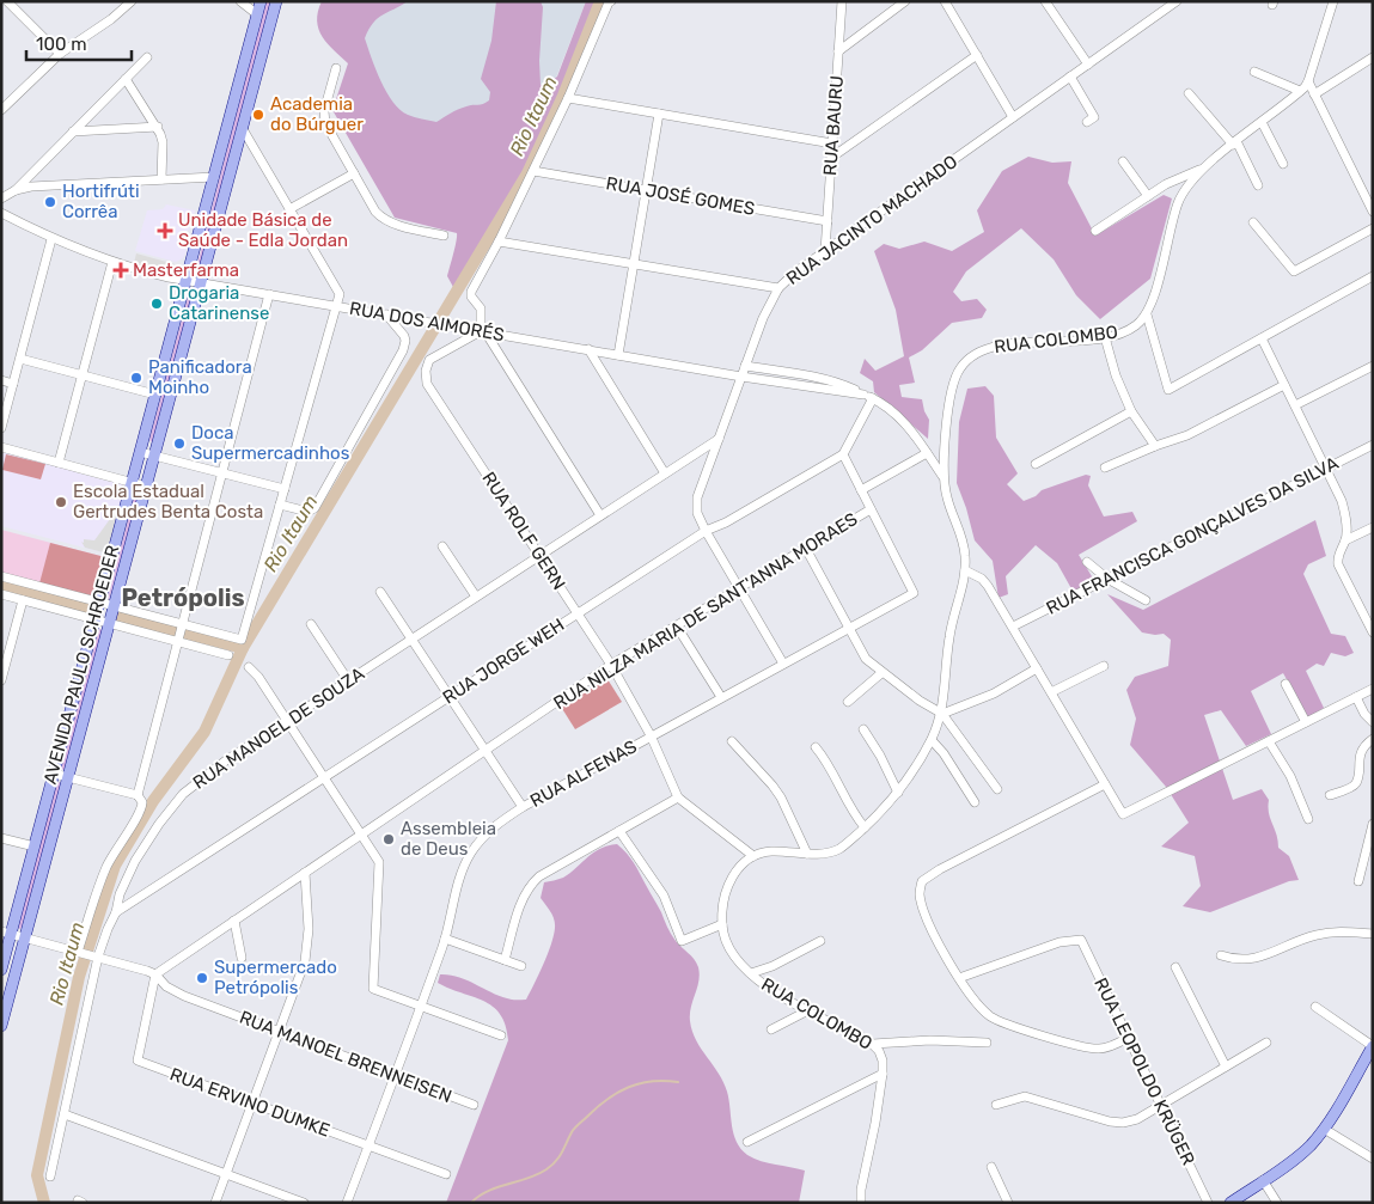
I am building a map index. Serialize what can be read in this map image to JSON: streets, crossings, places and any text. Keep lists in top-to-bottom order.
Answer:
{
  "streets": {
    "main road": ["AVENIDA PAULO SCHROEDER"],
    "street": [
      "RUA BAURU",
      "RUA JOSÉ GOMES",
      "RUA JACINTO MACHADO",
      "RUA DOS AIMORÉS",
      "RUA COLOMBO",
      "RUA ROLF GERN",
      "RUA FRANCISCA GONÇALVES DA SILVA",
      "RUA NILZA MARIA DE SANT'ANNA MORAES",
      "RUA JORGE WEH",
      "RUA MANOEL DE SOUZA",
      "RUA ALFENAS",
      "RUA MANOEL BRENNEISEN",
      "RUA LEOPOLDO KRÜGER",
      "RUA ERVINO DUMKE"
    ]
  },
  "crossings": [
    ["RUA BAURU", "RUA JOSÉ GOMES"],
    ["RUA BAURU", "RUA JACINTO MACHADO"],
    ["RUA JACINTO MACHADO", "RUA DOS AIMORÉS"],
    ["RUA JACINTO MACHADO", "RUA NILZA MARIA DE SANT'ANNA MORAES"],
    ["RUA JACINTO MACHADO", "RUA JORGE WEH"],
    ["RUA JACINTO MACHADO", "RUA MANOEL DE SOUZA"],
    ["RUA JACINTO MACHADO", "RUA ALFENAS"],
    ["RUA DOS AIMORÉS", "RUA COLOMBO"],
    ["RUA DOS AIMORÉS", "RUA ROLF GERN"],
    ["RUA DOS AIMORÉS", "AVENIDA PAULO SCHROEDER"],
    ["RUA COLOMBO", "RUA ROLF GERN"],
    ["RUA ROLF GERN", "RUA NILZA MARIA DE SANT'ANNA MORAES"],
    ["RUA ROLF GERN", "RUA JORGE WEH"],
    ["RUA ROLF GERN", "RUA MANOEL DE SOUZA"],
    ["RUA ROLF GERN", "RUA ALFENAS"],
    ["RUA NILZA MARIA DE SANT'ANNA MORAES", "RUA ALFENAS"],
    ["RUA NILZA MARIA DE SANT'ANNA MORAES", "RUA MANOEL BRENNEISEN"],
    ["RUA NILZA MARIA DE SANT'ANNA MORAES", "RUA ERVINO DUMKE"],
    ["RUA JORGE WEH", "RUA MANOEL DE SOUZA"],
    ["AVENIDA PAULO SCHROEDER", "RUA MANOEL BRENNEISEN"],
    ["RUA MANOEL DE SOUZA", "RUA MANOEL BRENNEISEN"],
    ["RUA ALFENAS", "RUA MANOEL BRENNEISEN"],
    ["RUA ALFENAS", "RUA ERVINO DUMKE"],
    ["RUA MANOEL BRENNEISEN", "RUA ERVINO DUMKE"]
  ],
  "districts": ["Petrópolis"],
  "water": ["Rio Itaum"],
  "places": {
    "other": [
      "Academia do Búrguer",
      "Hortifrúti Corrêa",
      "Drogaria Catarinense",
      "Panificadora Moinho",
      "Doca Supermercadinhos",
      "Escola Estadual Gertrudes Benta Costa",
      "Assembleia de Deus",
      "Supermercado Petrópolis"
    ],
    "health": ["Unidade Básica de Saúde - Edla Jordan", "Masterfarma"]
  },
  "scale_bar": "100 m"
}
